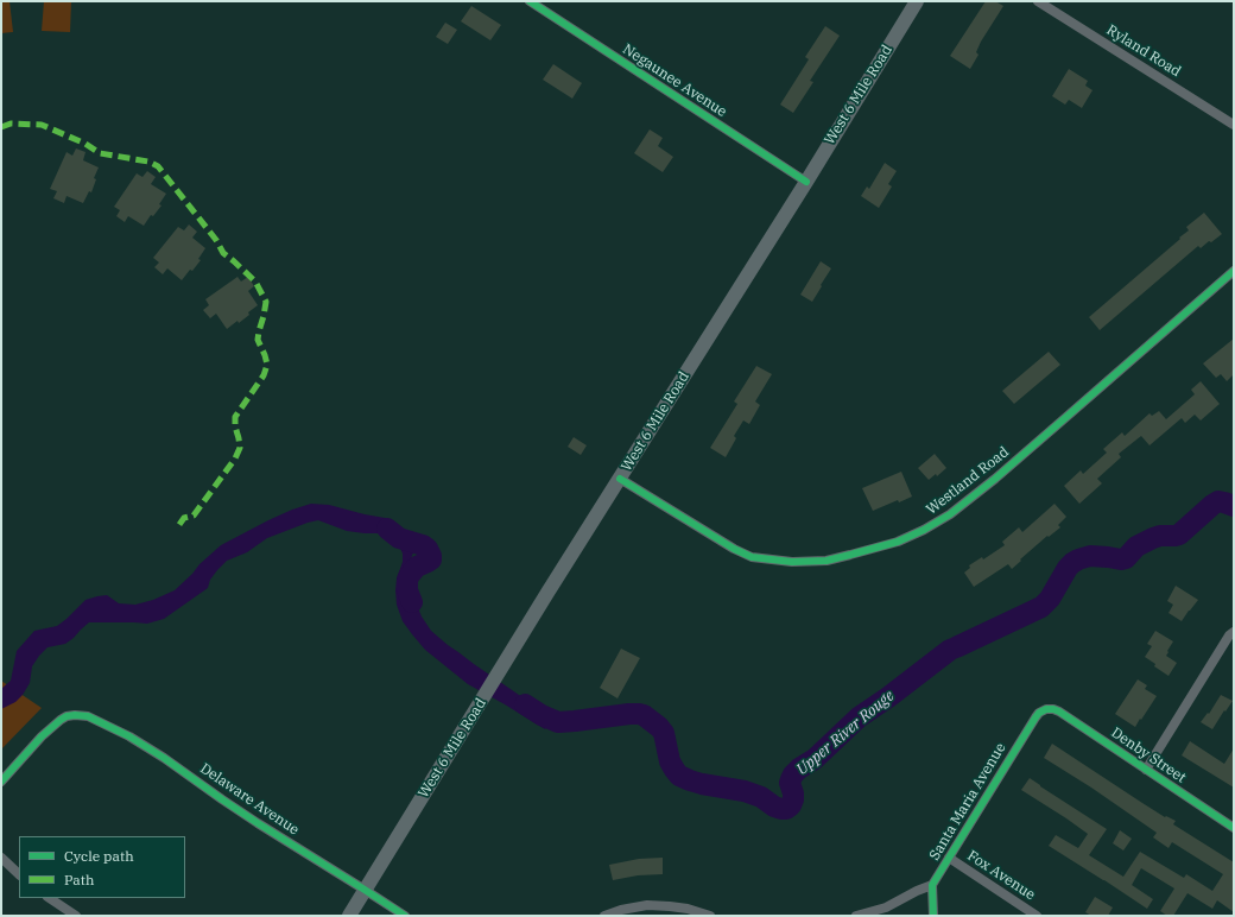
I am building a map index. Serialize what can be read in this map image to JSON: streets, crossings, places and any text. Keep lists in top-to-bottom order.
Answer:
{
  "streets": {
    "main road": ["West 6 Mile Road"],
    "street": [
      "Ryland Road",
      "Negaunee Avenue",
      "Westland Road",
      "Denby Street",
      "Delaware Avenue",
      "Santa Maria Avenue",
      "Fox Avenue"
    ]
  },
  "crossings": [
    ["Negaunee Avenue", "West 6 Mile Road"],
    ["West 6 Mile Road", "Westland Road"],
    ["West 6 Mile Road", "Delaware Avenue"],
    ["Denby Street", "Santa Maria Avenue"],
    ["Santa Maria Avenue", "Fox Avenue"]
  ],
  "water": ["Upper River Rouge"],
  "legend": ["Cycle path", "Path"]
}
